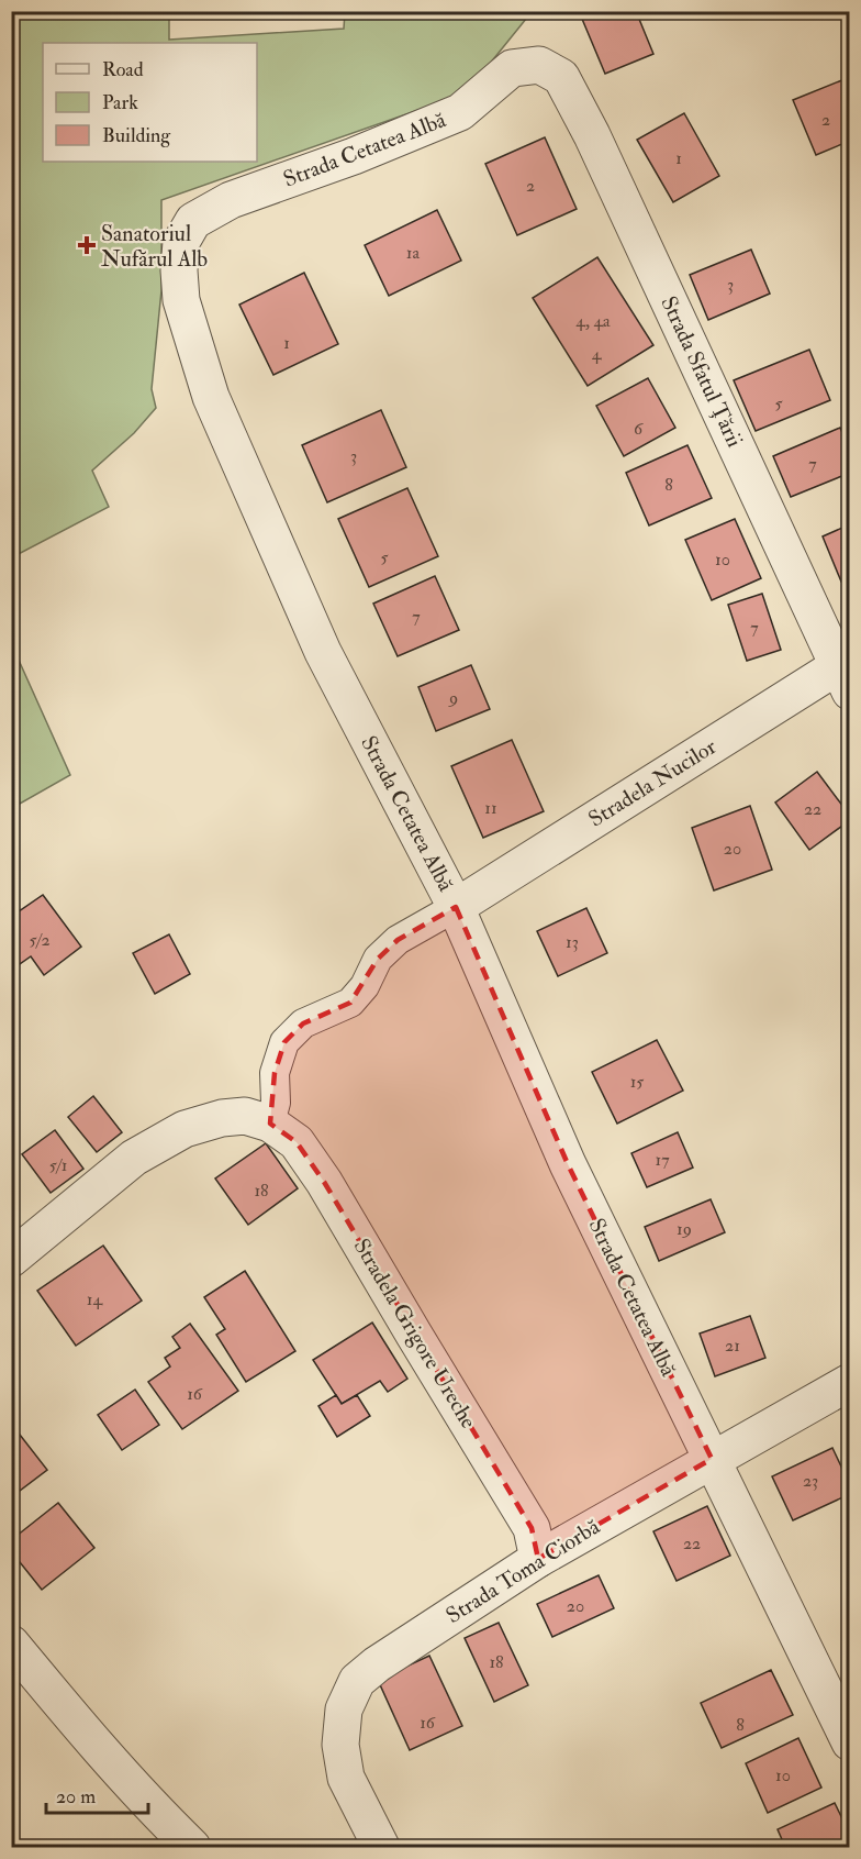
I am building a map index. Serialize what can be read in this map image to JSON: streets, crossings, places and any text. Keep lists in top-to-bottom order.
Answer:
{
  "streets": {
    "street": [
      "Strada Cetatea Albă",
      "Strada Sfatul Țării",
      "Stradela Nucilor",
      "Stradela Grigore Ureche",
      "Strada Toma Ciorbă"
    ]
  },
  "crossings": [
    ["Strada Cetatea Albă", "Strada Sfatul Țării"],
    ["Strada Cetatea Albă", "Stradela Nucilor"],
    ["Strada Cetatea Albă", "Strada Toma Ciorbă"],
    ["Strada Sfatul Țării", "Stradela Nucilor"],
    ["Stradela Grigore Ureche", "Strada Toma Ciorbă"]
  ],
  "places": {
    "health": ["Sanatoriul Nufărul Alb"]
  },
  "house_numbers": [
    "2",
    "1",
    "2",
    "1a",
    "3",
    "4, 4a",
    "1",
    "4",
    "5",
    "6",
    "3",
    "7",
    "8",
    "5",
    "10",
    "7",
    "7",
    "9",
    "11",
    "22",
    "20",
    "5/2",
    "13",
    "15",
    "17",
    "5/1",
    "18",
    "19",
    "14",
    "21",
    "16",
    "23",
    "22",
    "20",
    "18",
    "16",
    "8",
    "10"
  ],
  "legend": ["Road", "Park", "Building"],
  "scale_bar": "20 m"
}
